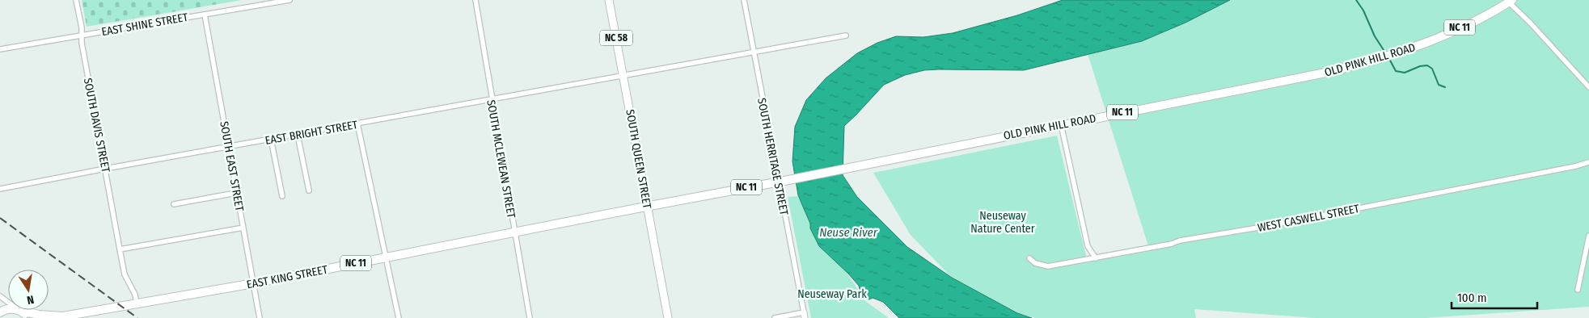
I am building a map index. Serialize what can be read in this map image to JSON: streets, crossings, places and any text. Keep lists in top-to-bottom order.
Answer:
{
  "streets": {
    "highway": ["NC 11", "OLD PINK HILL ROAD", "EAST KING STREET"],
    "main road": ["NC 58", "SOUTH QUEEN STREET"],
    "street": [
      "EAST SHINE STREET",
      "SOUTH DAVIS STREET",
      "EAST BRIGHT STREET",
      "SOUTH HERRITAGE STREET",
      "SOUTH MCLEWEAN STREET",
      "SOUTH EAST STREET",
      "WEST CASWELL STREET"
    ]
  },
  "crossings": [
    ["EAST SHINE STREET", "SOUTH DAVIS STREET"],
    ["EAST SHINE STREET", "SOUTH EAST STREET"],
    ["OLD PINK HILL ROAD", "SOUTH HERRITAGE STREET"],
    ["OLD PINK HILL ROAD", "SOUTH QUEEN STREET"],
    ["OLD PINK HILL ROAD", "EAST KING STREET"],
    ["SOUTH DAVIS STREET", "EAST BRIGHT STREET"],
    ["SOUTH DAVIS STREET", "EAST KING STREET"],
    ["EAST BRIGHT STREET", "SOUTH HERRITAGE STREET"],
    ["EAST BRIGHT STREET", "SOUTH MCLEWEAN STREET"],
    ["EAST BRIGHT STREET", "SOUTH QUEEN STREET"],
    ["EAST BRIGHT STREET", "SOUTH EAST STREET"],
    ["SOUTH MCLEWEAN STREET", "EAST KING STREET"],
    ["SOUTH QUEEN STREET", "EAST KING STREET"],
    ["SOUTH EAST STREET", "EAST KING STREET"]
  ],
  "water": ["Neuse River"],
  "parks": ["Neuseway Nature Center", "Neuseway Park"],
  "scale_bar": "100 m",
  "north": "bottom"
}
